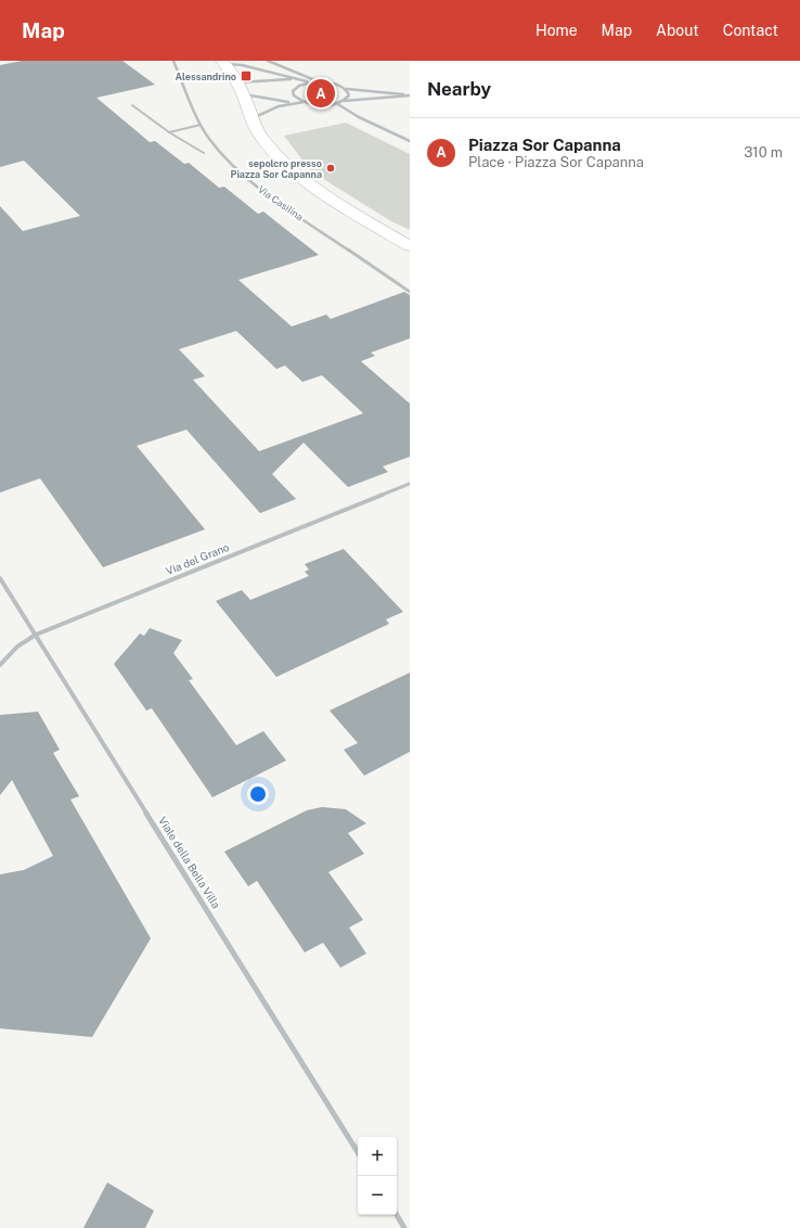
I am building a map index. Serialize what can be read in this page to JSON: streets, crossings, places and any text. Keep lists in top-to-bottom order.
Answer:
{
  "streets": {
    "street": ["Via Casilina", "Via del Grano", "Viale della Bella Villa"]
  },
  "crossings": [
    ["Via del Grano", "Viale della Bella Villa"]
  ],
  "places": {
    "transit": ["Alessandrino"],
    "other": ["sepolcro presso Piazza Sor Capanna"]
  },
  "page": {
    "header": "Map",
    "nav": [
      "Home",
      "Map",
      "About",
      "Contact"
    ],
    "heading": "Nearby",
    "pins": "A",
    "list": [
      {
        "mark": "A",
        "name": "Piazza Sor Capanna",
        "note": "Place · Piazza Sor Capanna",
        "value": "310 m"
      }
    ],
    "map_buttons": ["+", "−"]
  }
}
